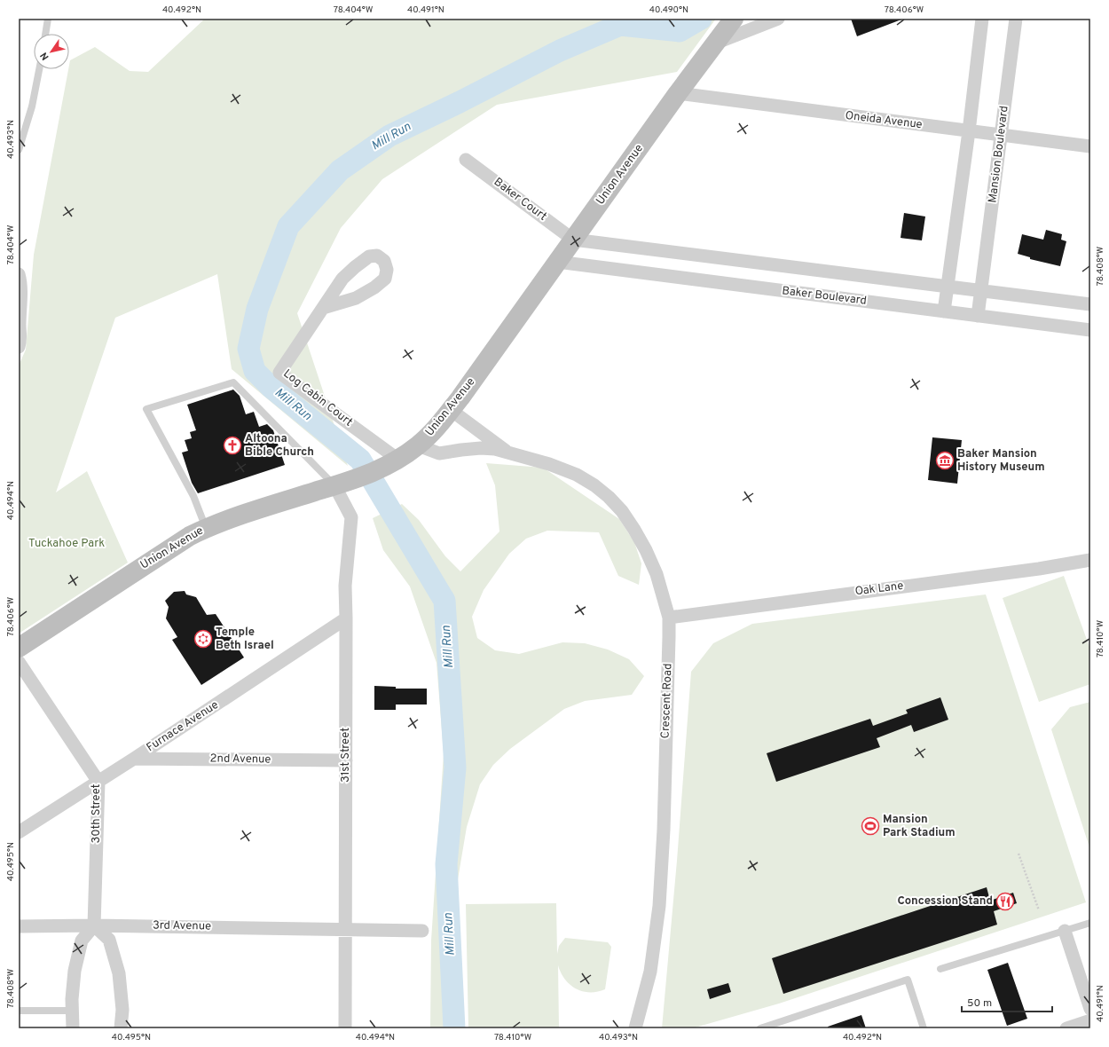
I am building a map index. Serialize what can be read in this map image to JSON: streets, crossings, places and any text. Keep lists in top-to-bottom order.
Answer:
{
  "streets": {
    "main road": ["Union Avenue"],
    "street": [
      "Oneida Avenue",
      "Mansion Boulevard",
      "Baker Court",
      "Baker Boulevard",
      "Log Cabin Court",
      "Oak Lane",
      "Crescent Road",
      "Furnace Avenue",
      "31st Street",
      "2nd Avenue",
      "30th Street",
      "3rd Avenue"
    ]
  },
  "crossings": [
    ["Oneida Avenue", "Mansion Boulevard"],
    ["Oneida Avenue", "Union Avenue"],
    ["Mansion Boulevard", "Baker Boulevard"],
    ["Union Avenue", "Baker Court"],
    ["Union Avenue", "Baker Boulevard"],
    ["Union Avenue", "Log Cabin Court"],
    ["Union Avenue", "Crescent Road"],
    ["Union Avenue", "31st Street"],
    ["Oak Lane", "Crescent Road"],
    ["Furnace Avenue", "31st Street"],
    ["Furnace Avenue", "2nd Avenue"],
    ["Furnace Avenue", "30th Street"],
    ["31st Street", "2nd Avenue"],
    ["31st Street", "3rd Avenue"],
    ["30th Street", "3rd Avenue"]
  ],
  "water": ["Mill Run"],
  "parks": ["Tuckahoe Park"],
  "places": {
    "church": ["Altoona Bible Church"],
    "museum": ["Baker Mansion History Museum"],
    "synagogue": ["Temple Beth Israel"],
    "sports": ["Mansion Park Stadium"],
    "restaurant": ["Concession Stand"]
  },
  "scale_bar": "50 m",
  "north": "bottom left",
  "coordinates": [
    "40.492°N",
    "78.404°W",
    "40.491°N",
    "40.490°N",
    "78.406°W",
    "40.493°N",
    "78.408°W",
    "40.494°N",
    "78.410°W",
    "40.495°N"
  ]
}
